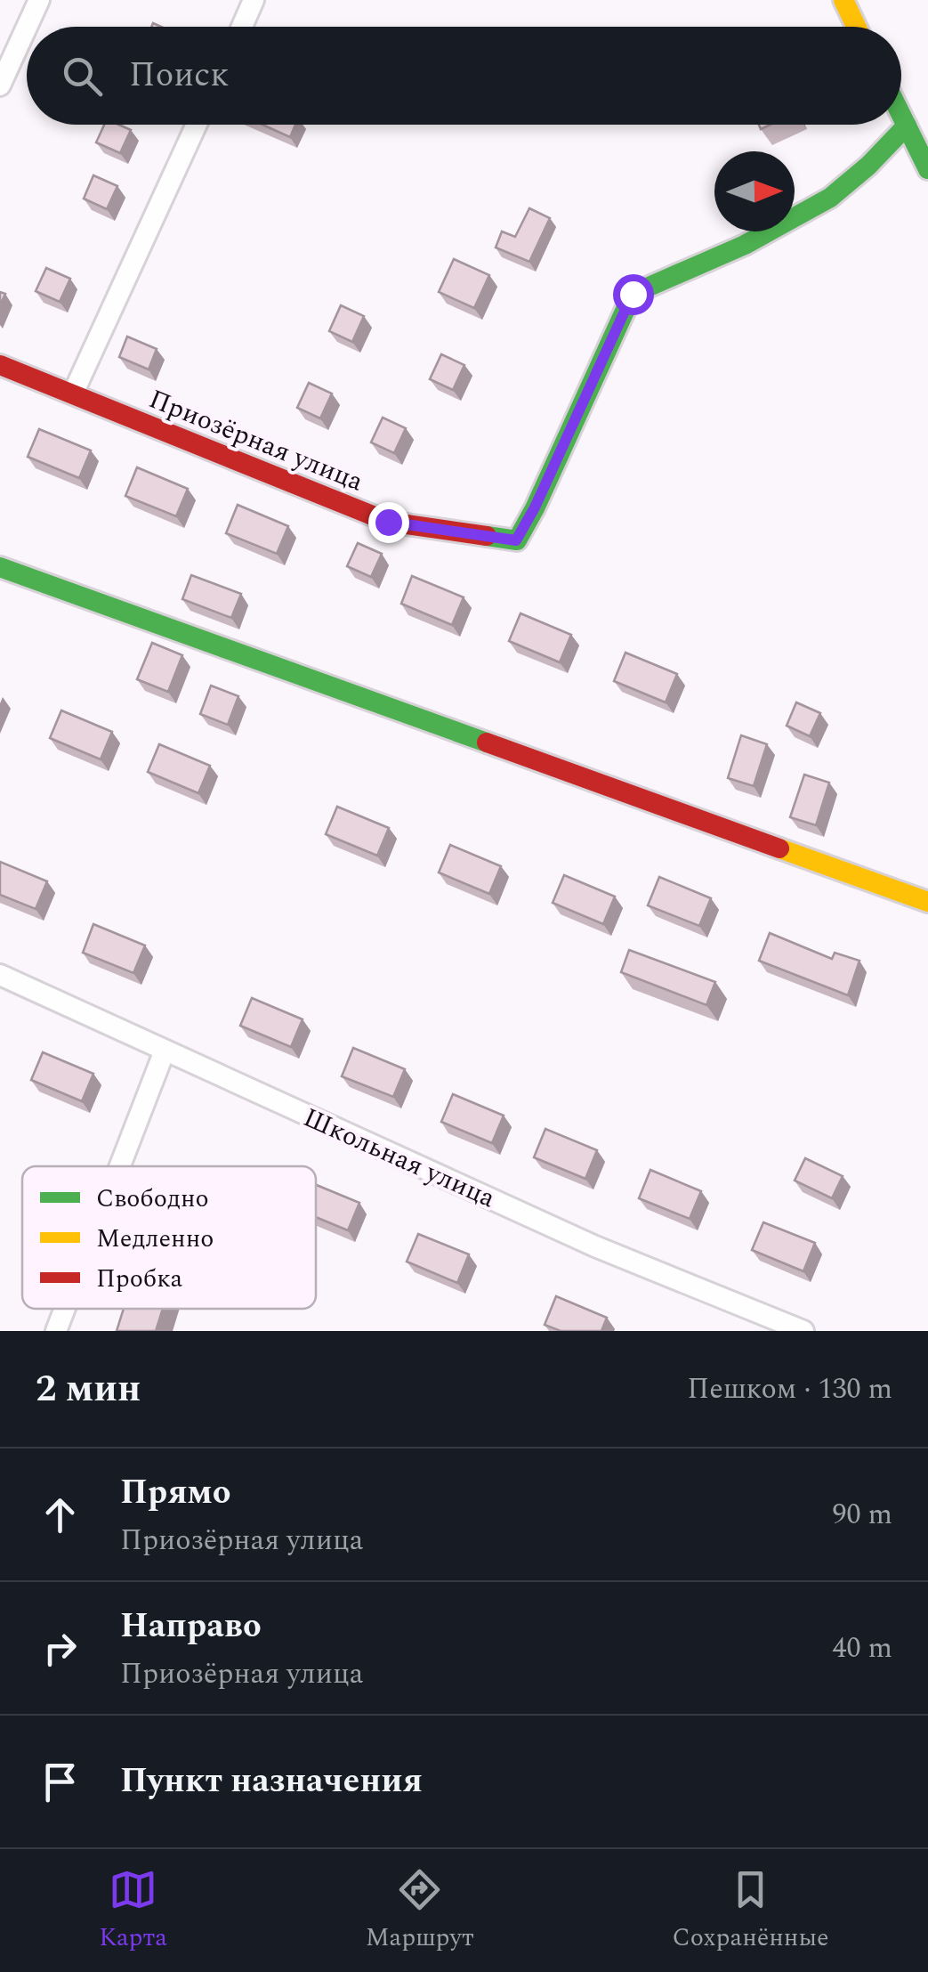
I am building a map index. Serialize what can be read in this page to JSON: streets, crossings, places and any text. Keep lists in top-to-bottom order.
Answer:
{
  "streets": {
    "street": ["Приозёрная улица", "Школьная улица"]
  },
  "legend": ["Свободно", "Медленно", "Пробка"],
  "north": "right",
  "page": {
    "search": "Поиск",
    "heading": ["2 мин", "Пешком · 130 m"],
    "list": [
      ["Прямо", "Приозёрная улица", "90 m"],
      ["Направо", "Приозёрная улица", "40 m"],
      "Пункт назначения"
    ],
    "nav": ["Карта", "Маршрут", "Сохранённые"]
  }
}
